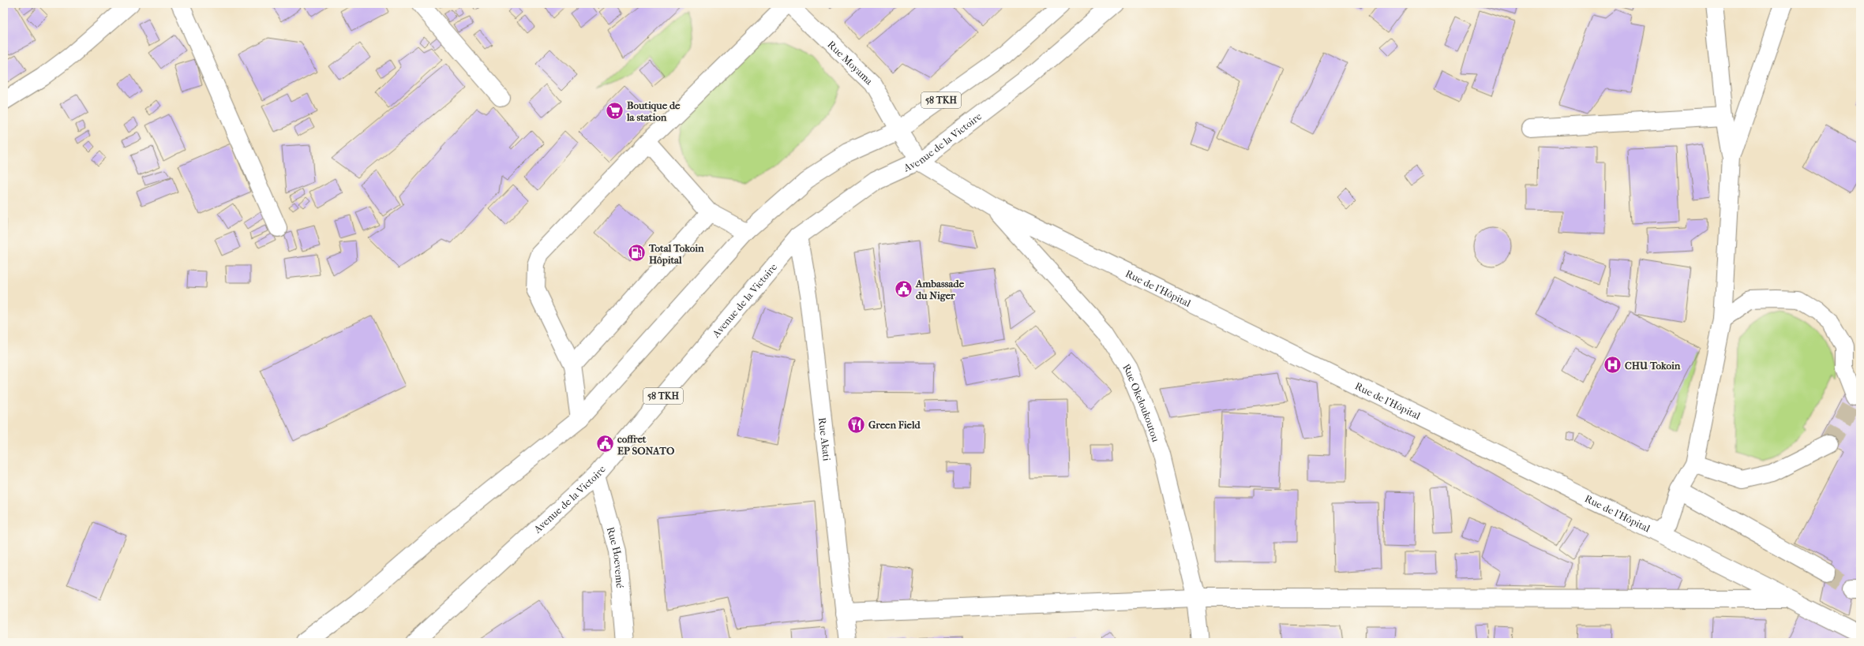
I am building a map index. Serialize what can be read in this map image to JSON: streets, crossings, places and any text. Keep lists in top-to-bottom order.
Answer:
{
  "streets": {
    "main road": [
      "Rue Moyama",
      "58 TKH",
      "Avenue de la Victoire",
      "Rue de l'Hôpital",
      "Rue Okeloukoutou",
      "Rue Akati",
      "Rue Hoevemé"
    ]
  },
  "crossings": [
    ["Rue Moyama", "58 TKH"],
    ["Rue Moyama", "Avenue de la Victoire"],
    ["Rue Moyama", "Rue de l'Hôpital"],
    ["Avenue de la Victoire", "Rue de l'Hôpital"],
    ["Avenue de la Victoire", "Rue Akati"],
    ["Avenue de la Victoire", "Rue Hoevemé"],
    ["Rue de l'Hôpital", "Rue Okeloukoutou"]
  ],
  "places": {
    "supermarket": ["Boutique de la station"],
    "fuel station": ["Total Tokoin Hôpital"],
    "public building": ["Ambassade du Niger", "coffret EP SONATO"],
    "hospital": ["CHU Tokoin"],
    "restaurant": ["Green Field"]
  }
}
